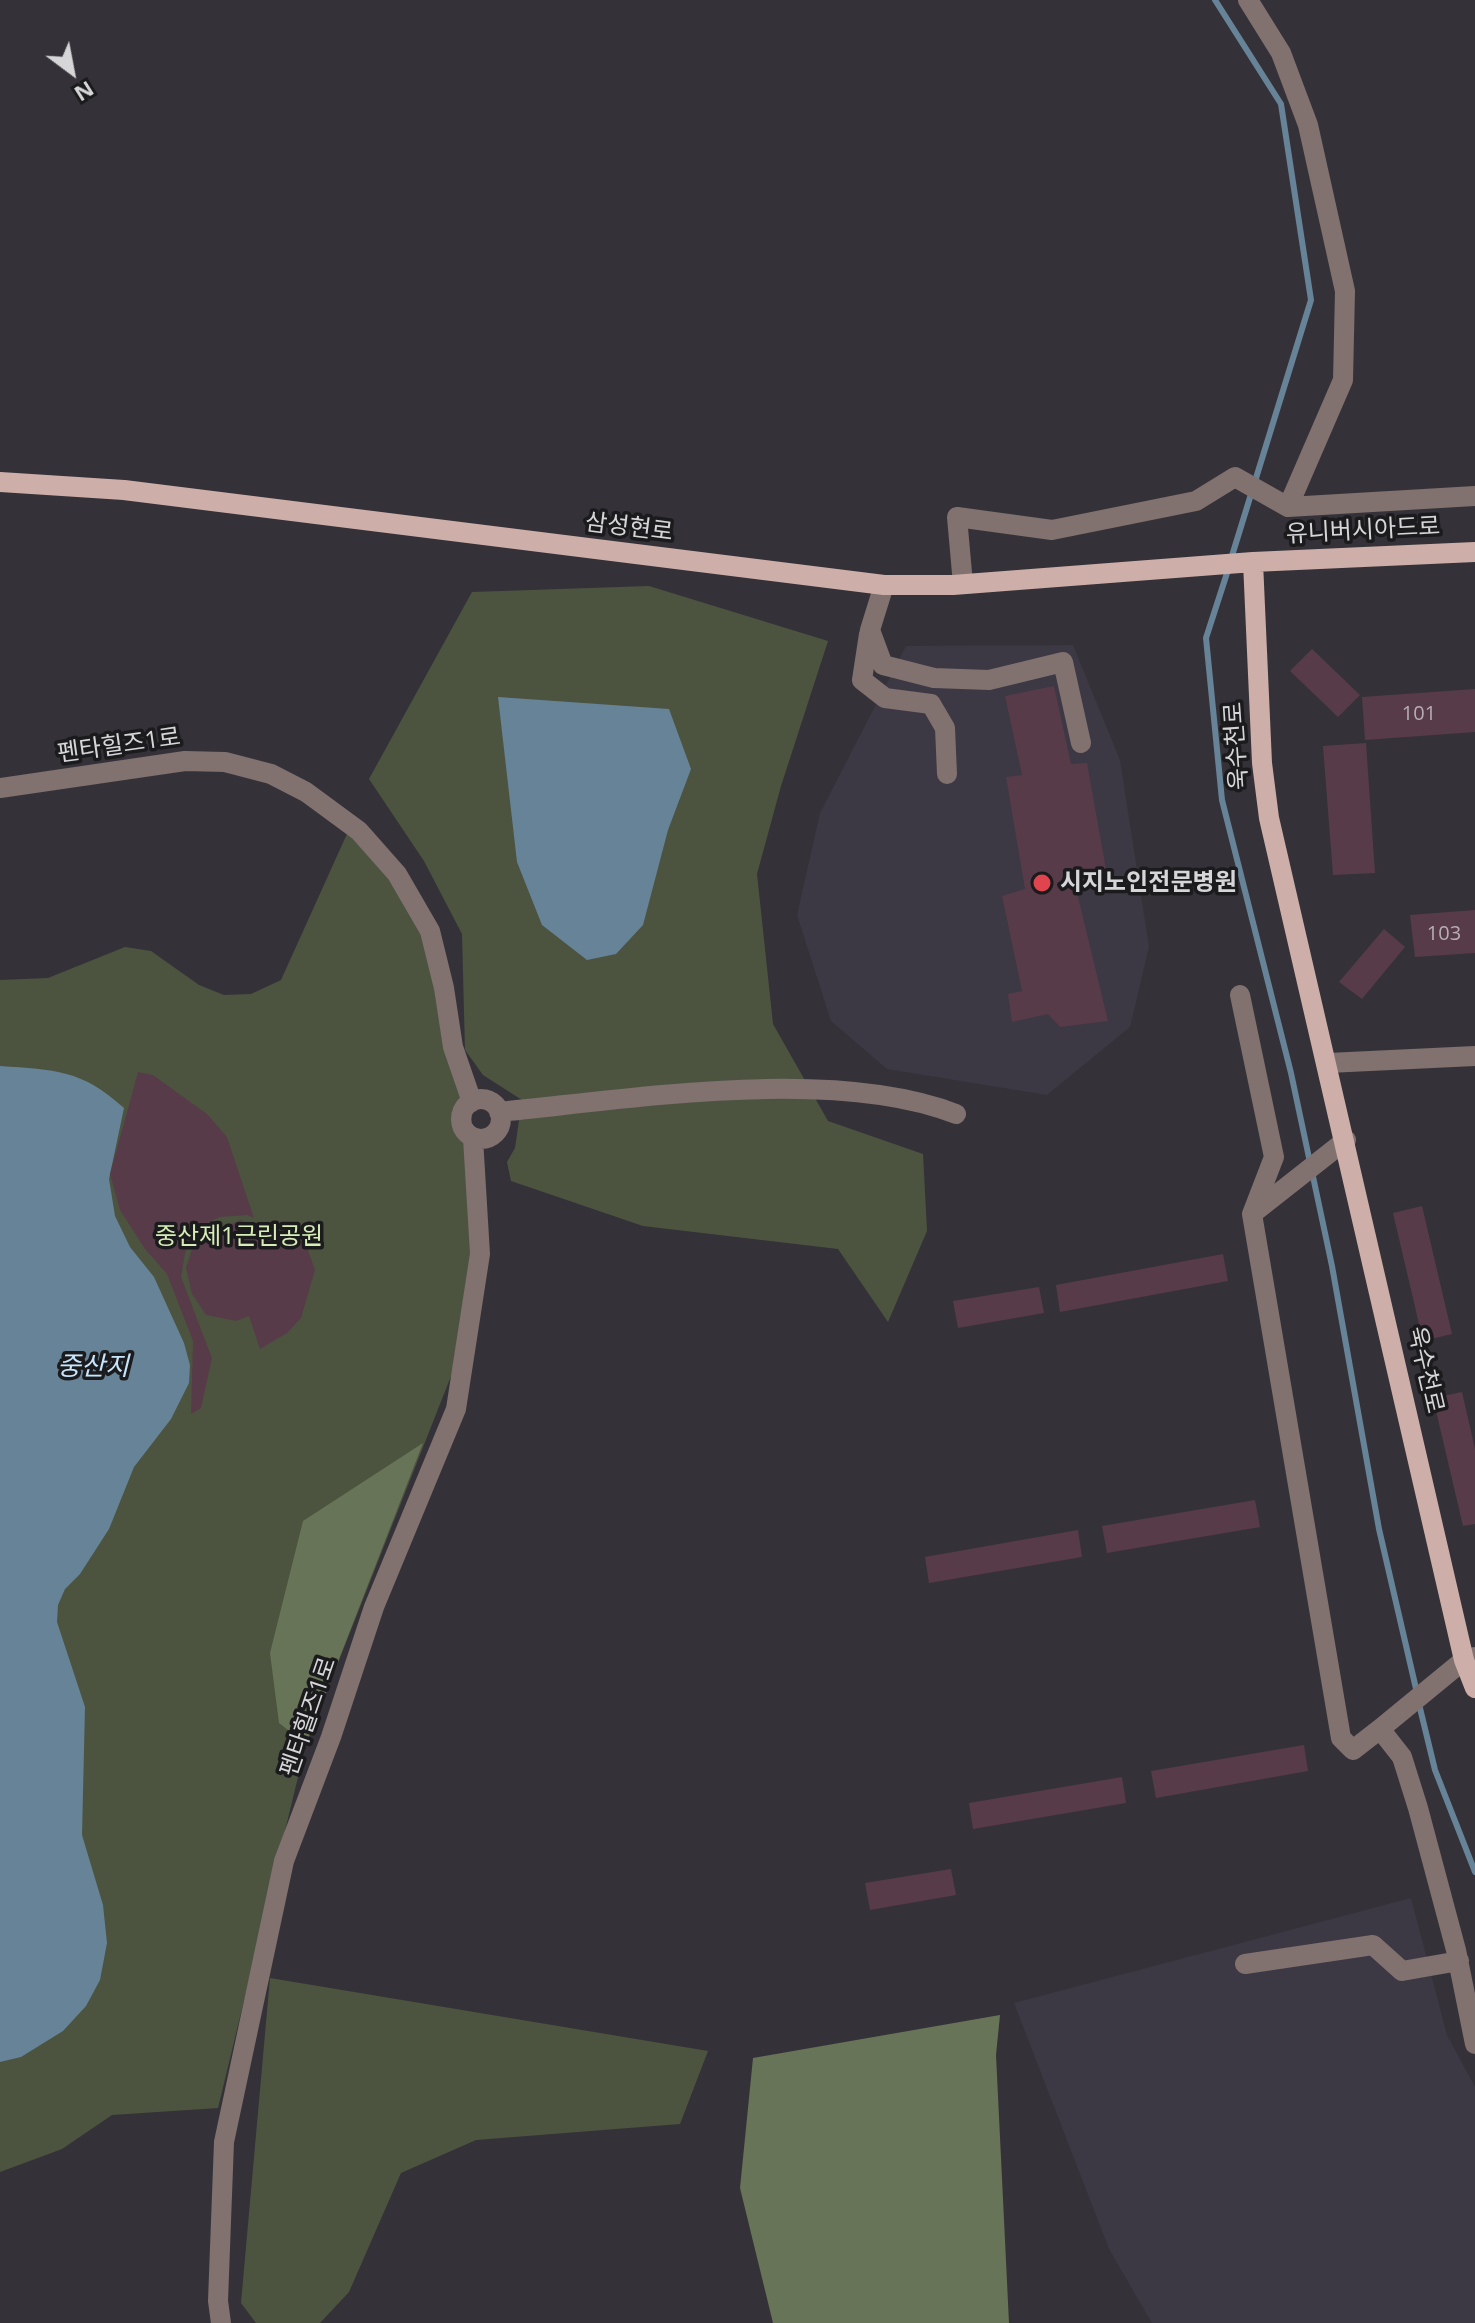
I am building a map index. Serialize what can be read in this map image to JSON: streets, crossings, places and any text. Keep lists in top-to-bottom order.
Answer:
{
  "streets": {
    "main road": ["삼성현로", "유니버시아드로", "욱수천로"],
    "street": ["펜타힐즈1로"]
  },
  "crossings": [
    ["삼성현로", "유니버시아드로"],
    ["삼성현로", "욱수천로"],
    ["유니버시아드로", "욱수천로"]
  ],
  "water": ["중산지"],
  "parks": ["중산제1근린공원"],
  "places": ["시지노인전문병원"],
  "house_numbers": ["101", "103"],
  "north": "bottom right"
}
